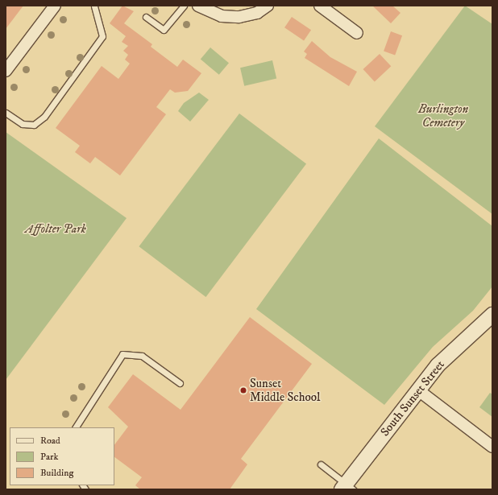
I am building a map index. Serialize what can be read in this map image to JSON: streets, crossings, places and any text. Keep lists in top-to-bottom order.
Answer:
{
  "streets": {
    "street": ["South Sunset Street"]
  },
  "parks": ["Burlington Cemetery", "Affolter Park"],
  "places": ["Sunset Middle School"],
  "legend": ["Road", "Park", "Building"]
}
